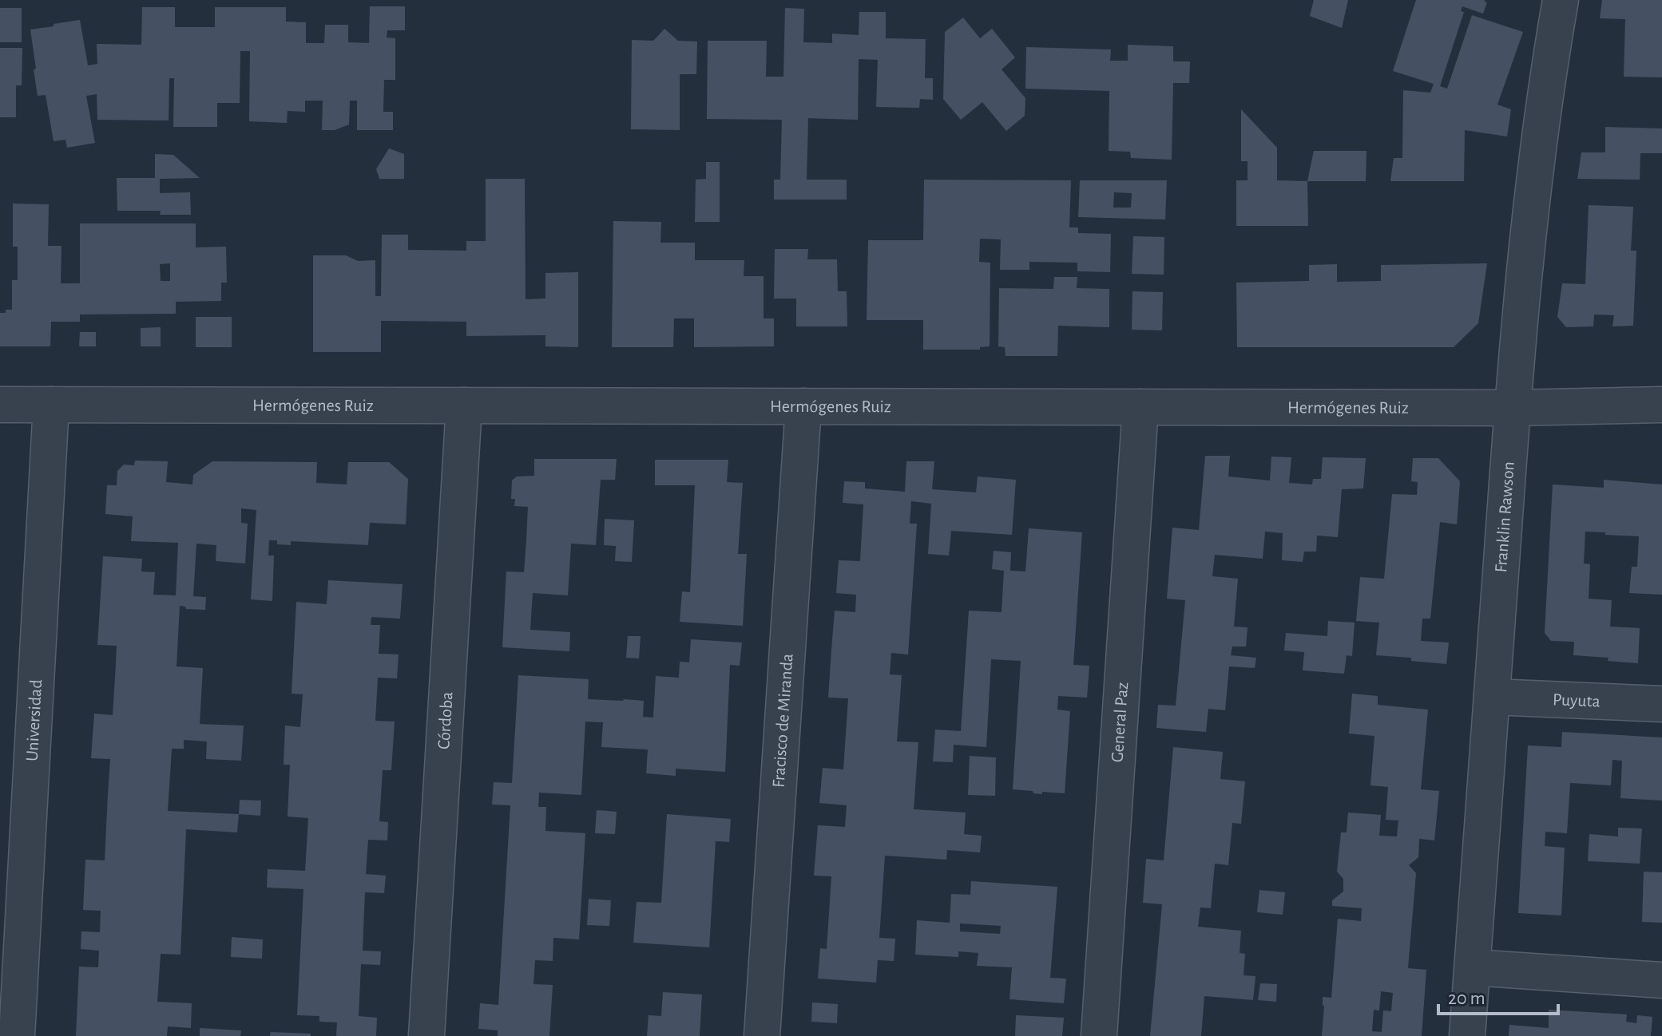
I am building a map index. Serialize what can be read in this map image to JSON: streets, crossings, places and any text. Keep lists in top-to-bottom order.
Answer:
{
  "streets": {
    "street": [
      "Hermógenes Ruiz",
      "Franklin Rawson",
      "Puyuta",
      "Universidad",
      "Córdoba",
      "Fracisco de Miranda",
      "General Paz"
    ]
  },
  "crossings": [
    ["Hermógenes Ruiz", "Franklin Rawson"],
    ["Hermógenes Ruiz", "Universidad"],
    ["Hermógenes Ruiz", "Córdoba"],
    ["Hermógenes Ruiz", "Fracisco de Miranda"],
    ["Hermógenes Ruiz", "General Paz"],
    ["Franklin Rawson", "Puyuta"]
  ],
  "scale_bar": "20 m"
}
